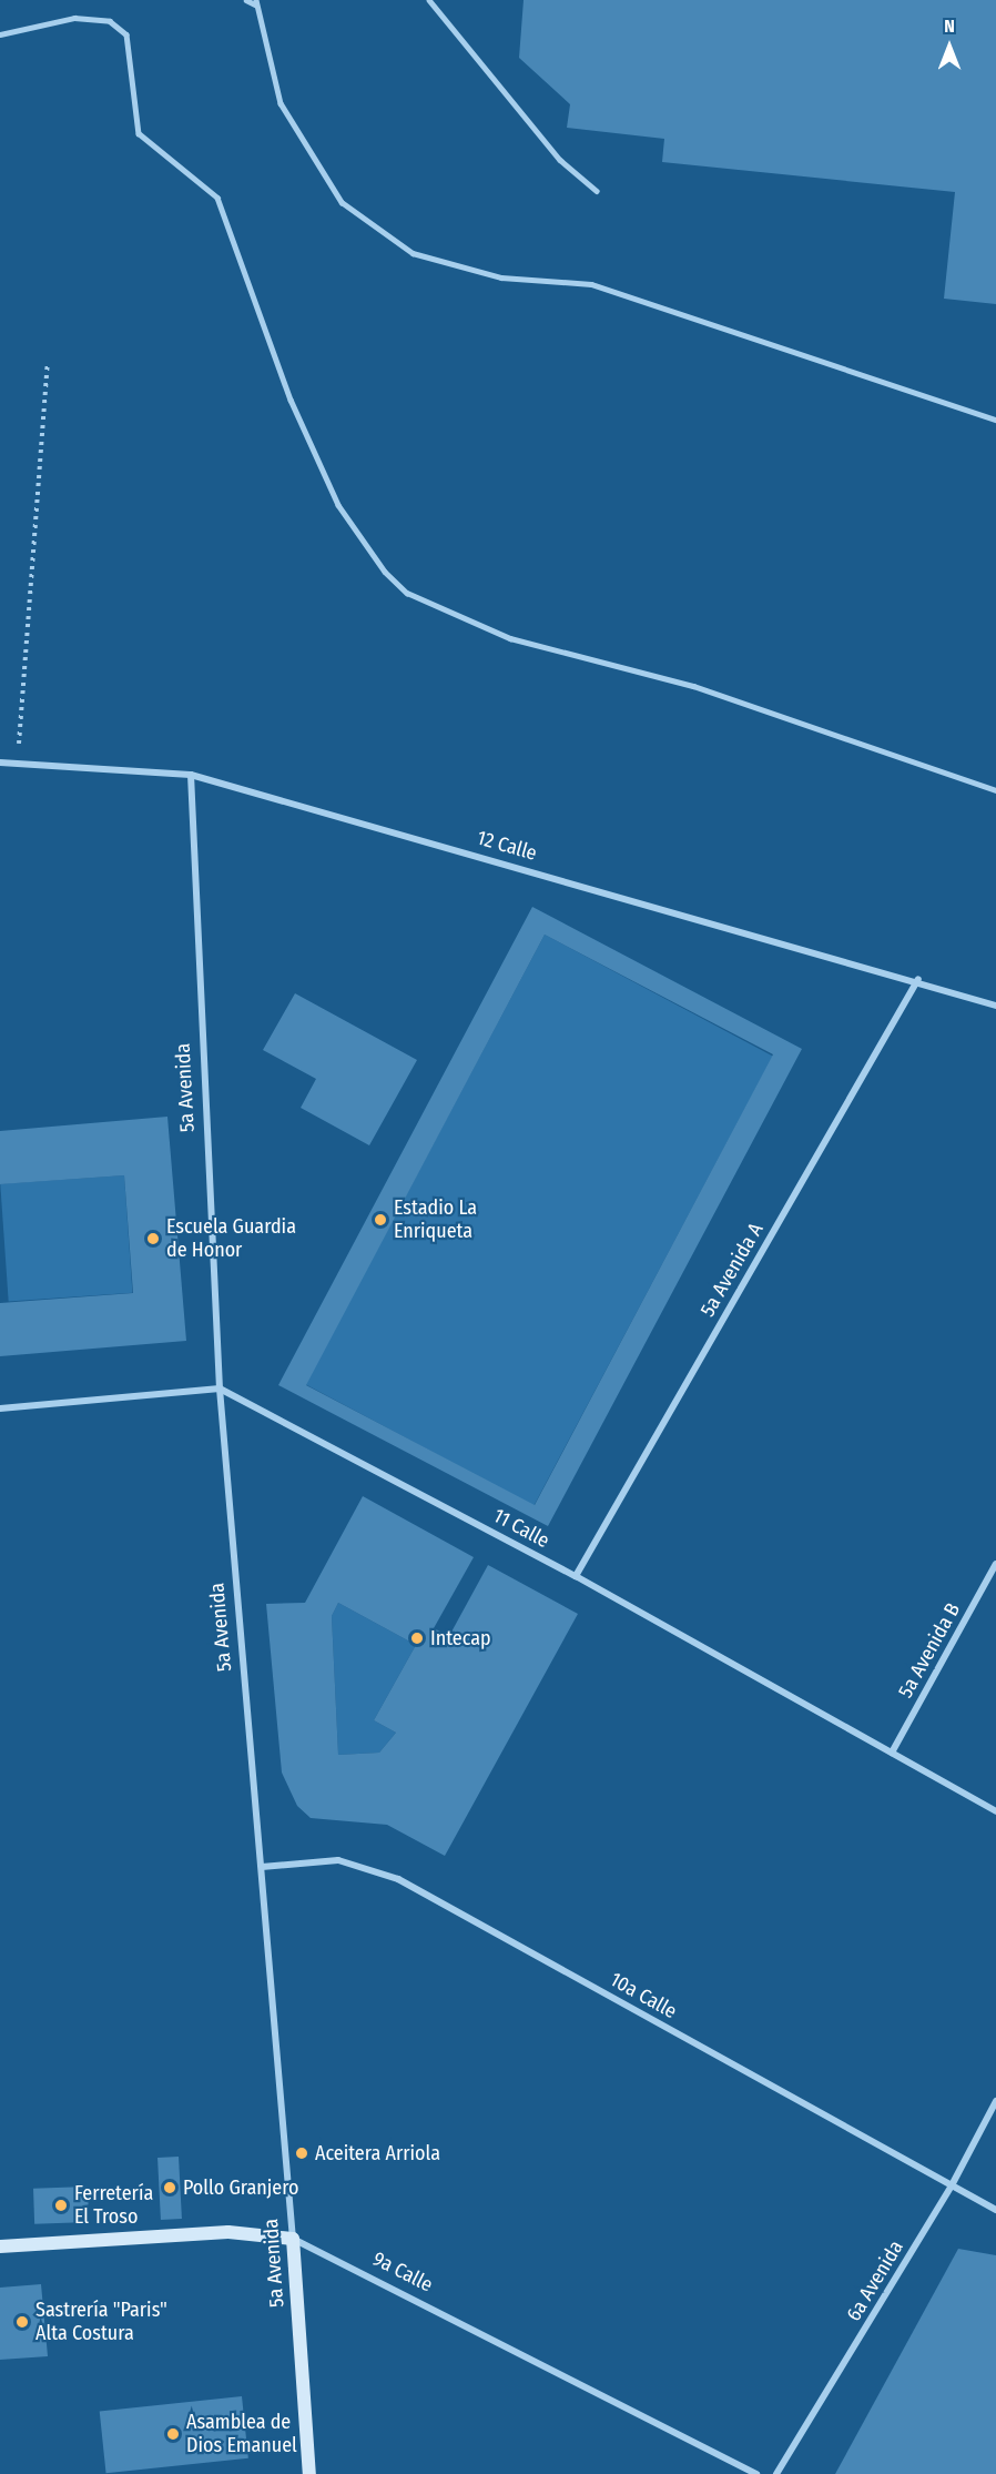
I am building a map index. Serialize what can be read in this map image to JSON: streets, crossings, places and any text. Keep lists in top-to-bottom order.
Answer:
{
  "streets": {
    "main road": ["5a Avenida", "9a Calle"],
    "street": [
      "12 Calle",
      "5a Avenida A",
      "11 Calle",
      "5a Avenida B",
      "10a Calle",
      "6a Avenida"
    ]
  },
  "crossings": [
    ["12 Calle", "5a Avenida"],
    ["12 Calle", "5a Avenida A"],
    ["5a Avenida", "11 Calle"],
    ["5a Avenida", "10a Calle"],
    ["5a Avenida", "9a Calle"],
    ["5a Avenida A", "11 Calle"],
    ["11 Calle", "5a Avenida B"],
    ["10a Calle", "6a Avenida"]
  ],
  "places": [
    "Estadio La Enriqueta",
    "Escuela Guardia de Honor",
    "Intecap",
    "Aceitera Arriola",
    "Pollo Granjero",
    "Ferretería El Troso",
    "Sastrería \"Paris\" Alta Costura",
    "Asamblea de Dios Emanuel"
  ],
  "north": "top"
}
